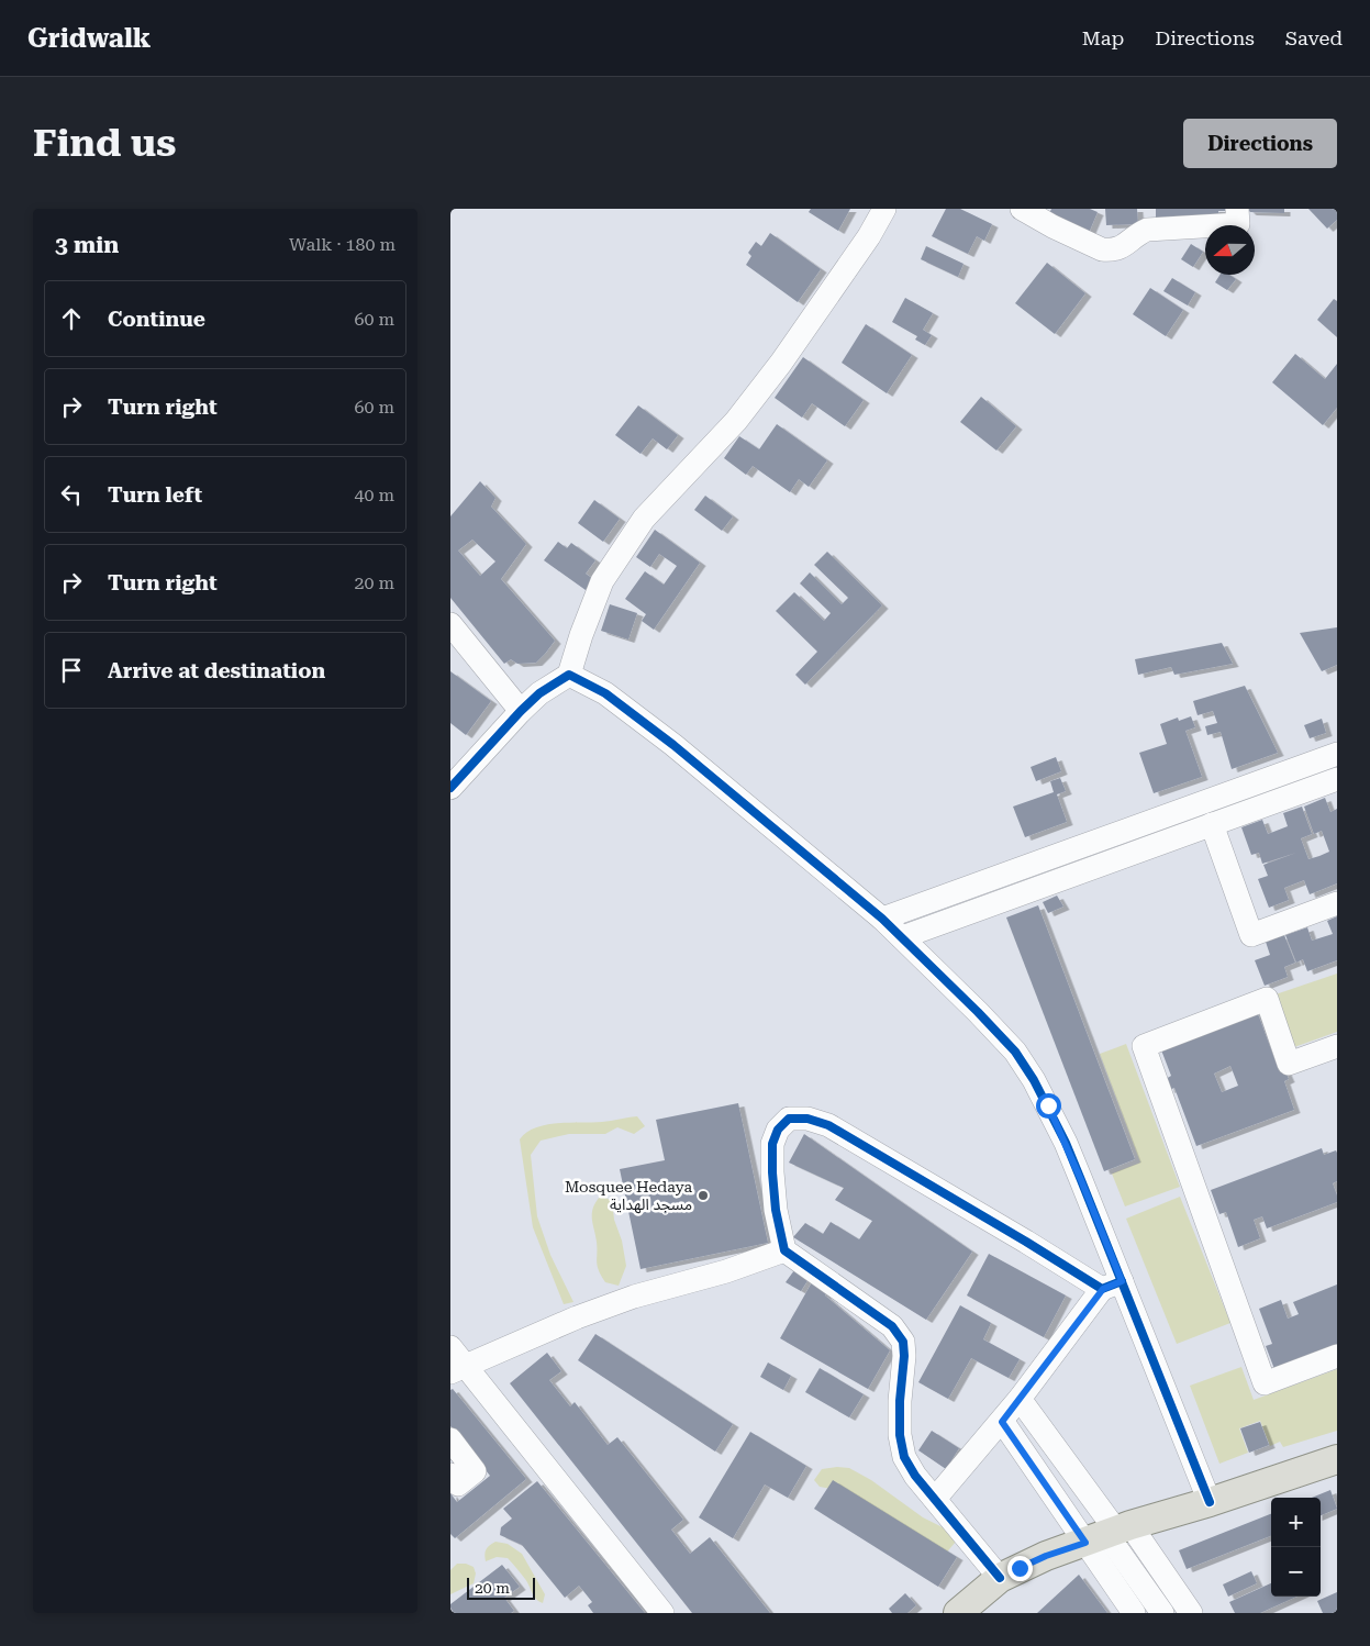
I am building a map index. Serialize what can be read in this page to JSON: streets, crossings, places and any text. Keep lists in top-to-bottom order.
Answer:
{
  "places": ["Mosquee Hedaya مسجد الهداية"],
  "scale_bar": "20 m",
  "north": "left",
  "page": {
    "header": "Gridwalk",
    "nav": ["Map", "Directions", "Saved"],
    "buttons": "Directions",
    "title": "Find us",
    "heading": ["3 min", "Walk · 180 m"],
    "list": [
      ["Continue", "60 m"],
      ["Turn right", "60 m"],
      ["Turn left", "40 m"],
      ["Turn right", "20 m"],
      "Arrive at destination"
    ],
    "map_buttons": ["+", "−"],
    "scale": "20 m"
  }
}
